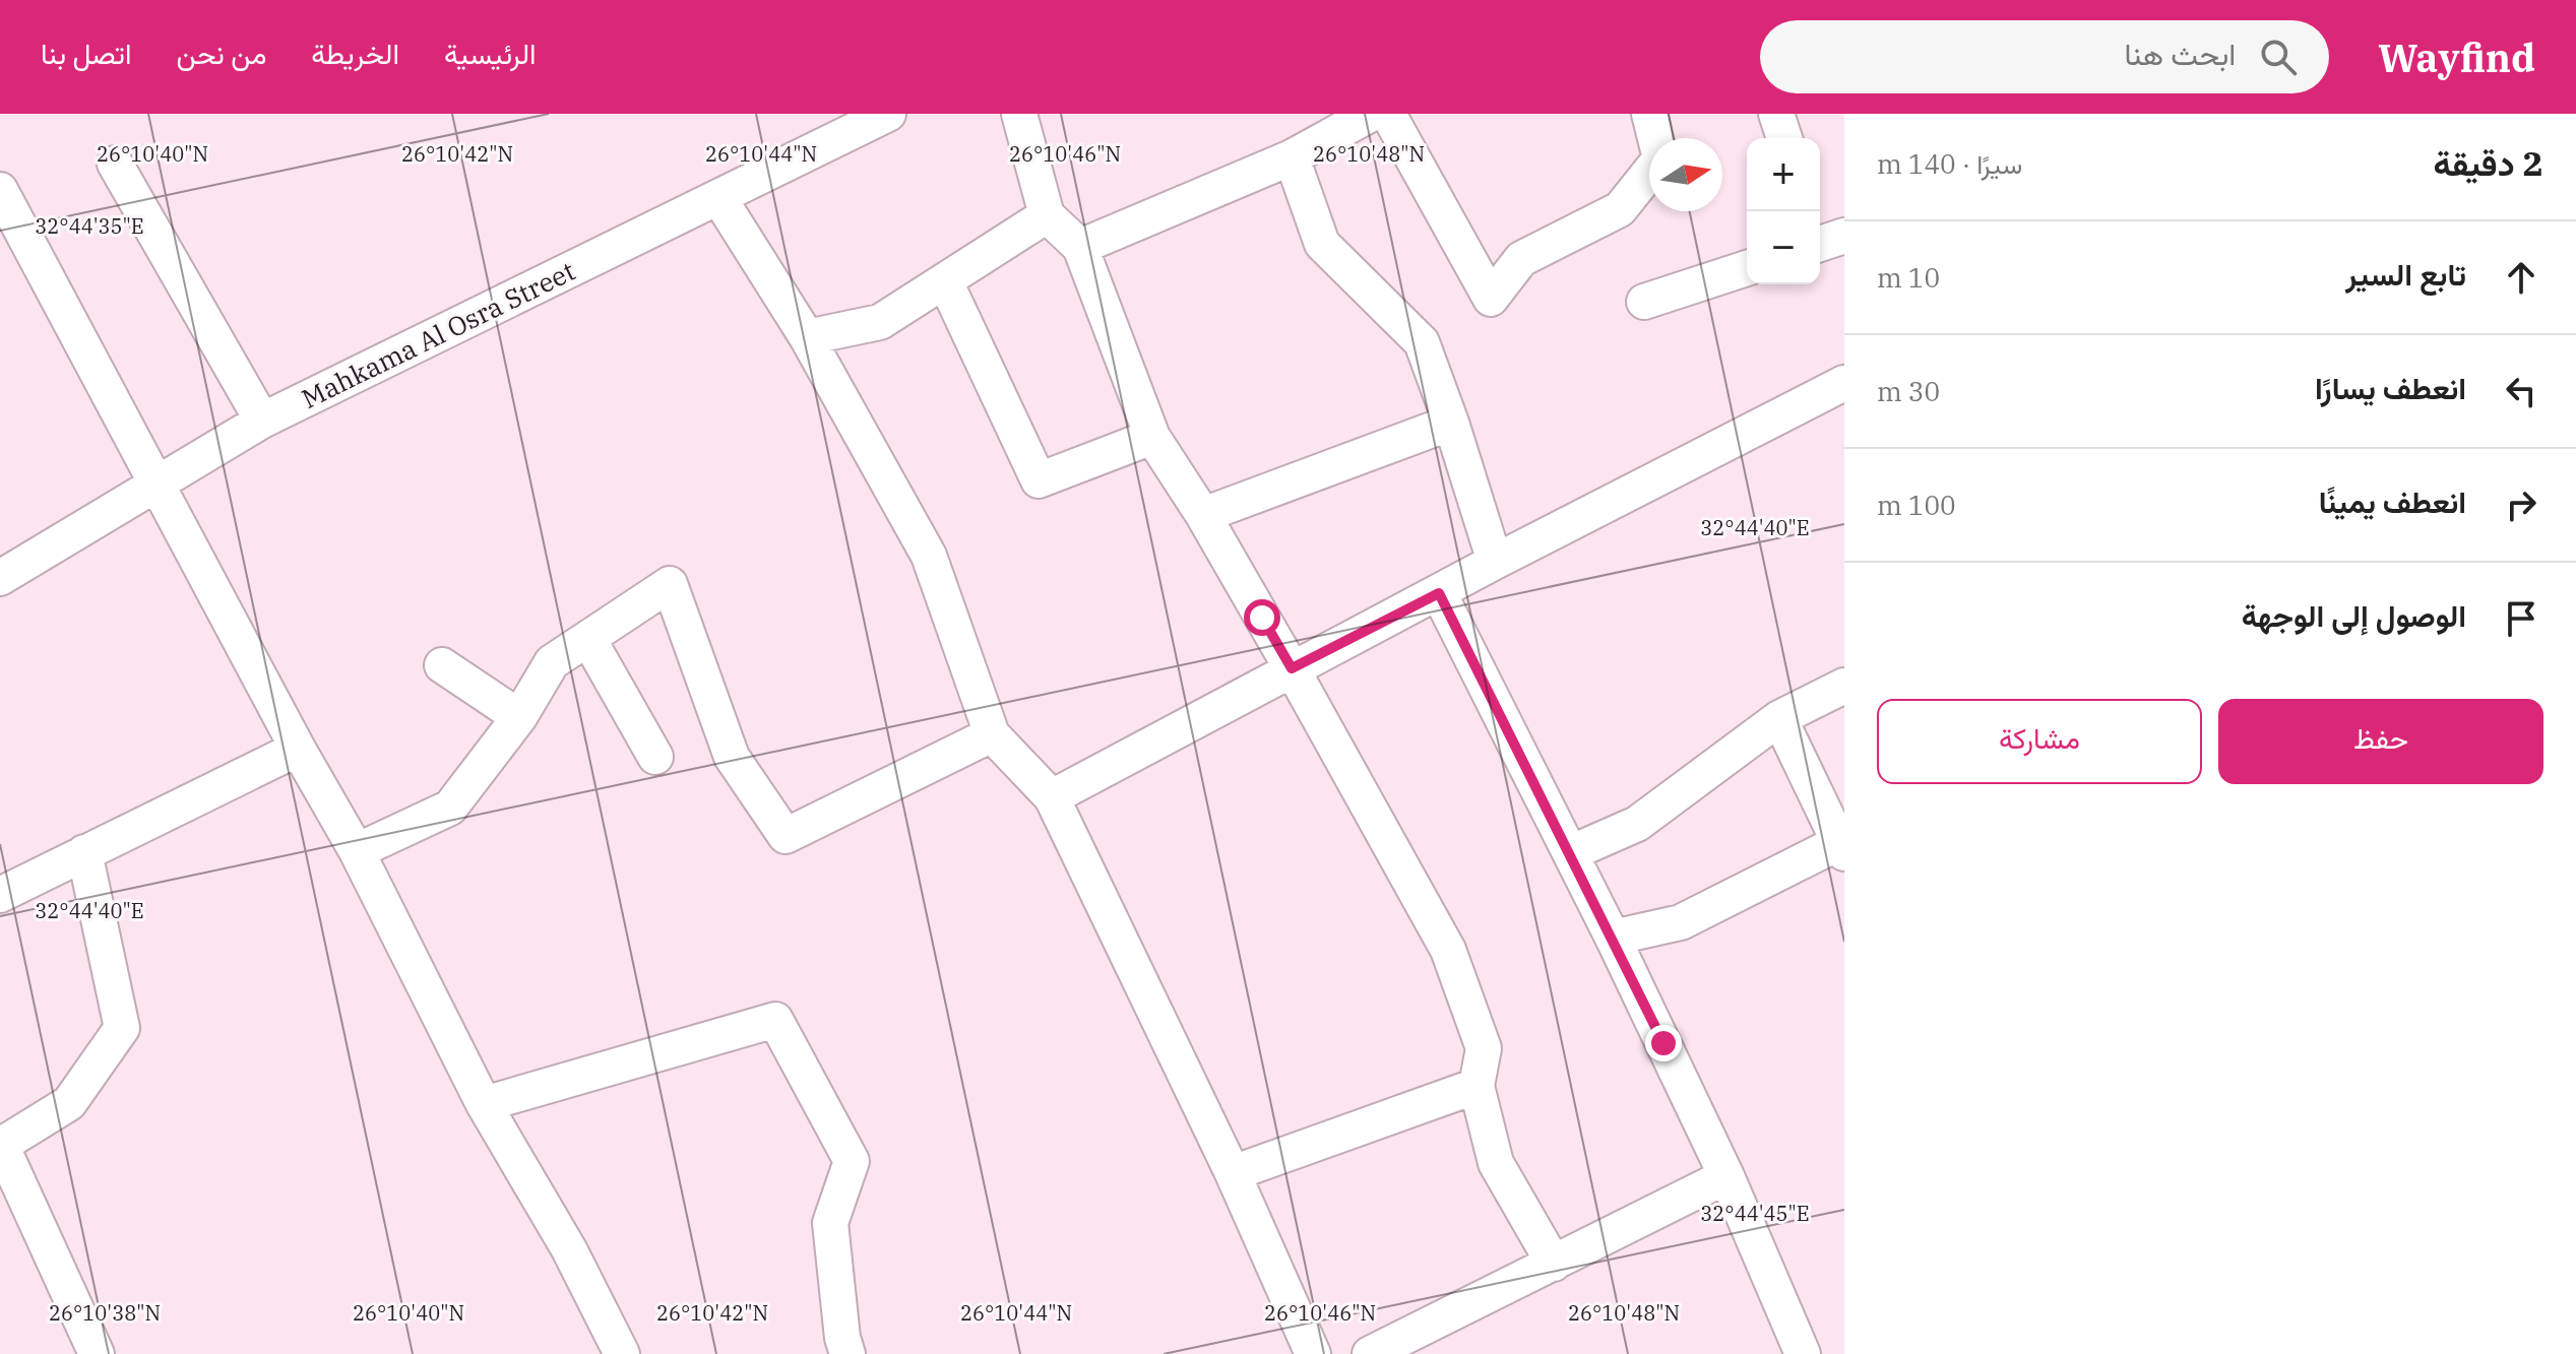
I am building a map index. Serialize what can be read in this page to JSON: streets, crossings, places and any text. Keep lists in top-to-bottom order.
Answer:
{
  "streets": {
    "street": ["Mahkama Al Osra Street"]
  },
  "north": "right",
  "page": {
    "header": "Wayfind",
    "search": "ابحث هنا",
    "nav": [
      "الرئيسية",
      "الخريطة",
      "من نحن",
      "اتصل بنا"
    ],
    "heading": ["2 دقيقة", "سيرًا · 140 m"],
    "map_buttons": ["+", "−"],
    "list": [
      ["تابع السير", "10 m"],
      ["انعطف يسارًا", "30 m"],
      ["انعطف يمينًا", "100 m"],
      "الوصول إلى الوجهة"
    ],
    "buttons": ["حفظ", "مشاركة"]
  },
  "coordinates": [
    "26°10'40\"N",
    "26°10'42\"N",
    "26°10'44\"N",
    "26°10'46\"N",
    "26°10'48\"N",
    "32°44'35\"E",
    "32°44'40\"E",
    "32°44'45\"E",
    "26°10'38\"N"
  ]
}
